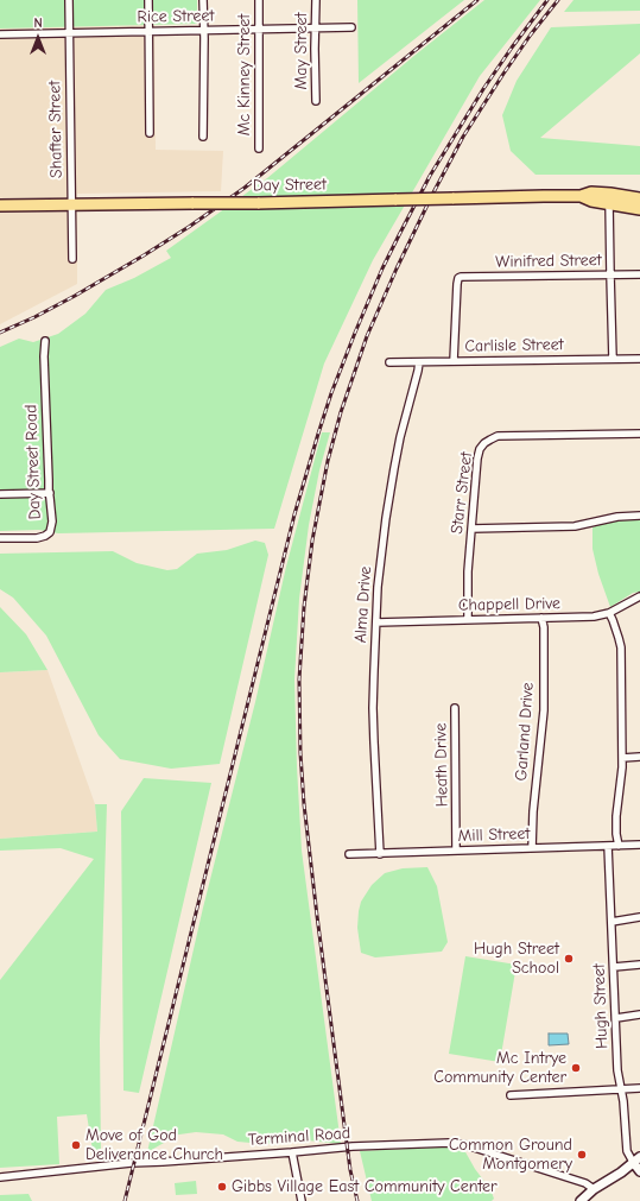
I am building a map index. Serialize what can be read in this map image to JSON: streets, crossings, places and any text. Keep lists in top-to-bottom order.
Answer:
{
  "streets": {
    "main road": ["Day Street"],
    "street": [
      "Rice Street",
      "May Street",
      "Mc Kinney Street",
      "Shafter Street",
      "Winifred Street",
      "Carlisle Street",
      "Day Street Road",
      "Starr Street",
      "Alma Drive",
      "Chappell Drive",
      "Garland Drive",
      "Heath Drive",
      "Mill Street",
      "Hugh Street",
      "Terminal Road"
    ]
  },
  "crossings": [
    ["Rice Street", "May Street"],
    ["Rice Street", "Mc Kinney Street"],
    ["Rice Street", "Shafter Street"],
    ["Shafter Street", "Day Street"],
    ["Winifred Street", "Carlisle Street"],
    ["Carlisle Street", "Alma Drive"],
    ["Starr Street", "Chappell Drive"],
    ["Alma Drive", "Chappell Drive"],
    ["Alma Drive", "Mill Street"],
    ["Chappell Drive", "Garland Drive"],
    ["Garland Drive", "Mill Street"],
    ["Heath Drive", "Mill Street"],
    ["Mill Street", "Hugh Street"]
  ],
  "places": [
    "Hugh Street School",
    "Mc Intrye Community Center",
    "Move of God Deliverance Church",
    "Common Ground Montgomery",
    "Gibbs Village East Community Center"
  ],
  "north": "top"
}
